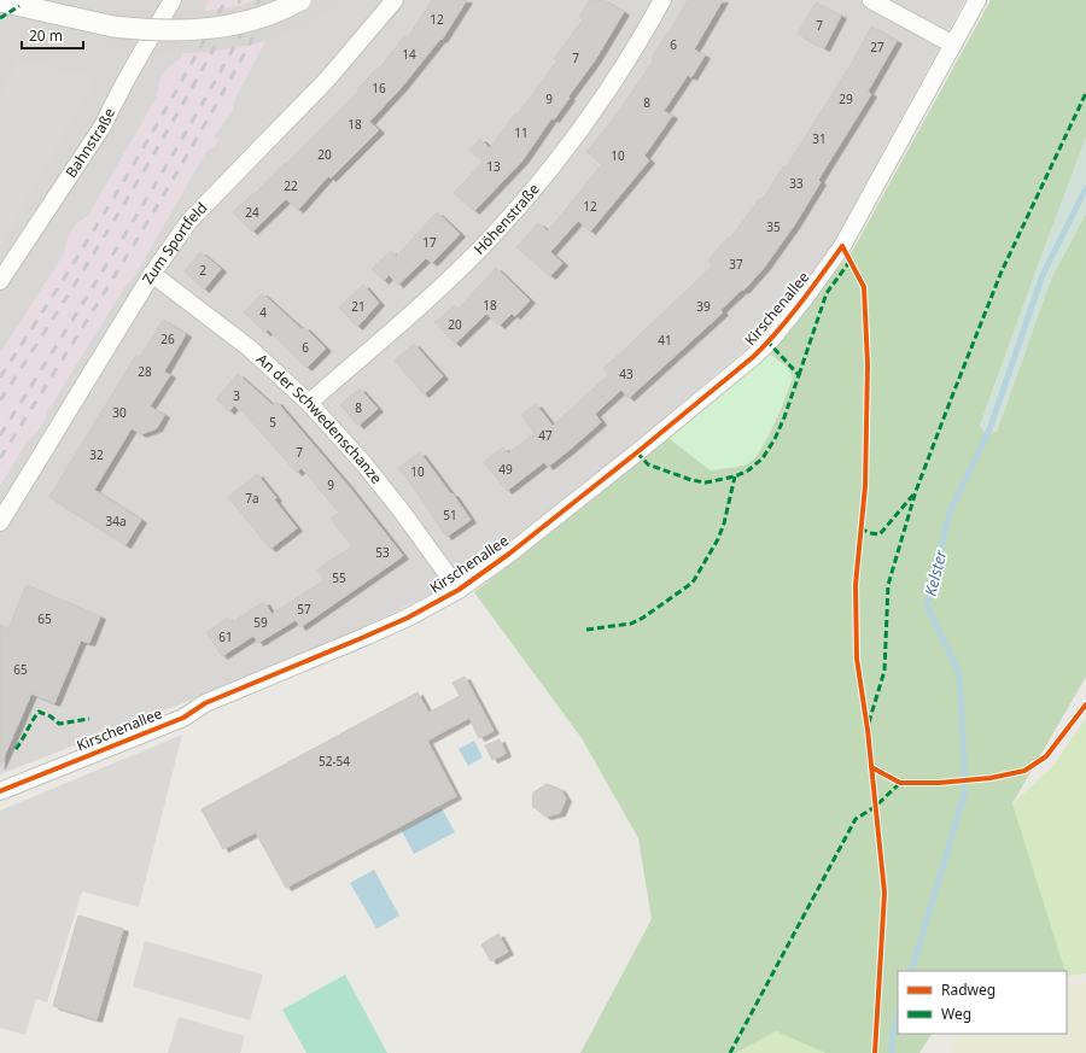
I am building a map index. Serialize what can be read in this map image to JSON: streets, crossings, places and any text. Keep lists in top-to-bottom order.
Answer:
{
  "streets": {
    "street": [
      "Bahnstraße",
      "Höhenstraße",
      "Zum Sportfeld",
      "Kirschenallee",
      "An der Schwedenschanze"
    ]
  },
  "crossings": [
    ["Höhenstraße", "An der Schwedenschanze"],
    ["Zum Sportfeld", "An der Schwedenschanze"],
    ["Kirschenallee", "An der Schwedenschanze"]
  ],
  "water": ["Kelster"],
  "house_numbers": [
    "12",
    "7",
    "6",
    "27",
    "14",
    "7",
    "16",
    "9",
    "29",
    "8",
    "18",
    "11",
    "31",
    "20",
    "10",
    "13",
    "33",
    "22",
    "12",
    "24",
    "35",
    "17",
    "37",
    "2",
    "18",
    "21",
    "39",
    "4",
    "20",
    "26",
    "41",
    "6",
    "28",
    "43",
    "3",
    "8",
    "30",
    "5",
    "47",
    "7",
    "32",
    "49",
    "10",
    "9",
    "7a",
    "51",
    "34a",
    "53",
    "55",
    "57",
    "65",
    "59",
    "61",
    "65",
    "52-54"
  ],
  "legend": ["Radweg", "Weg"],
  "scale_bar": "20 m"
}
